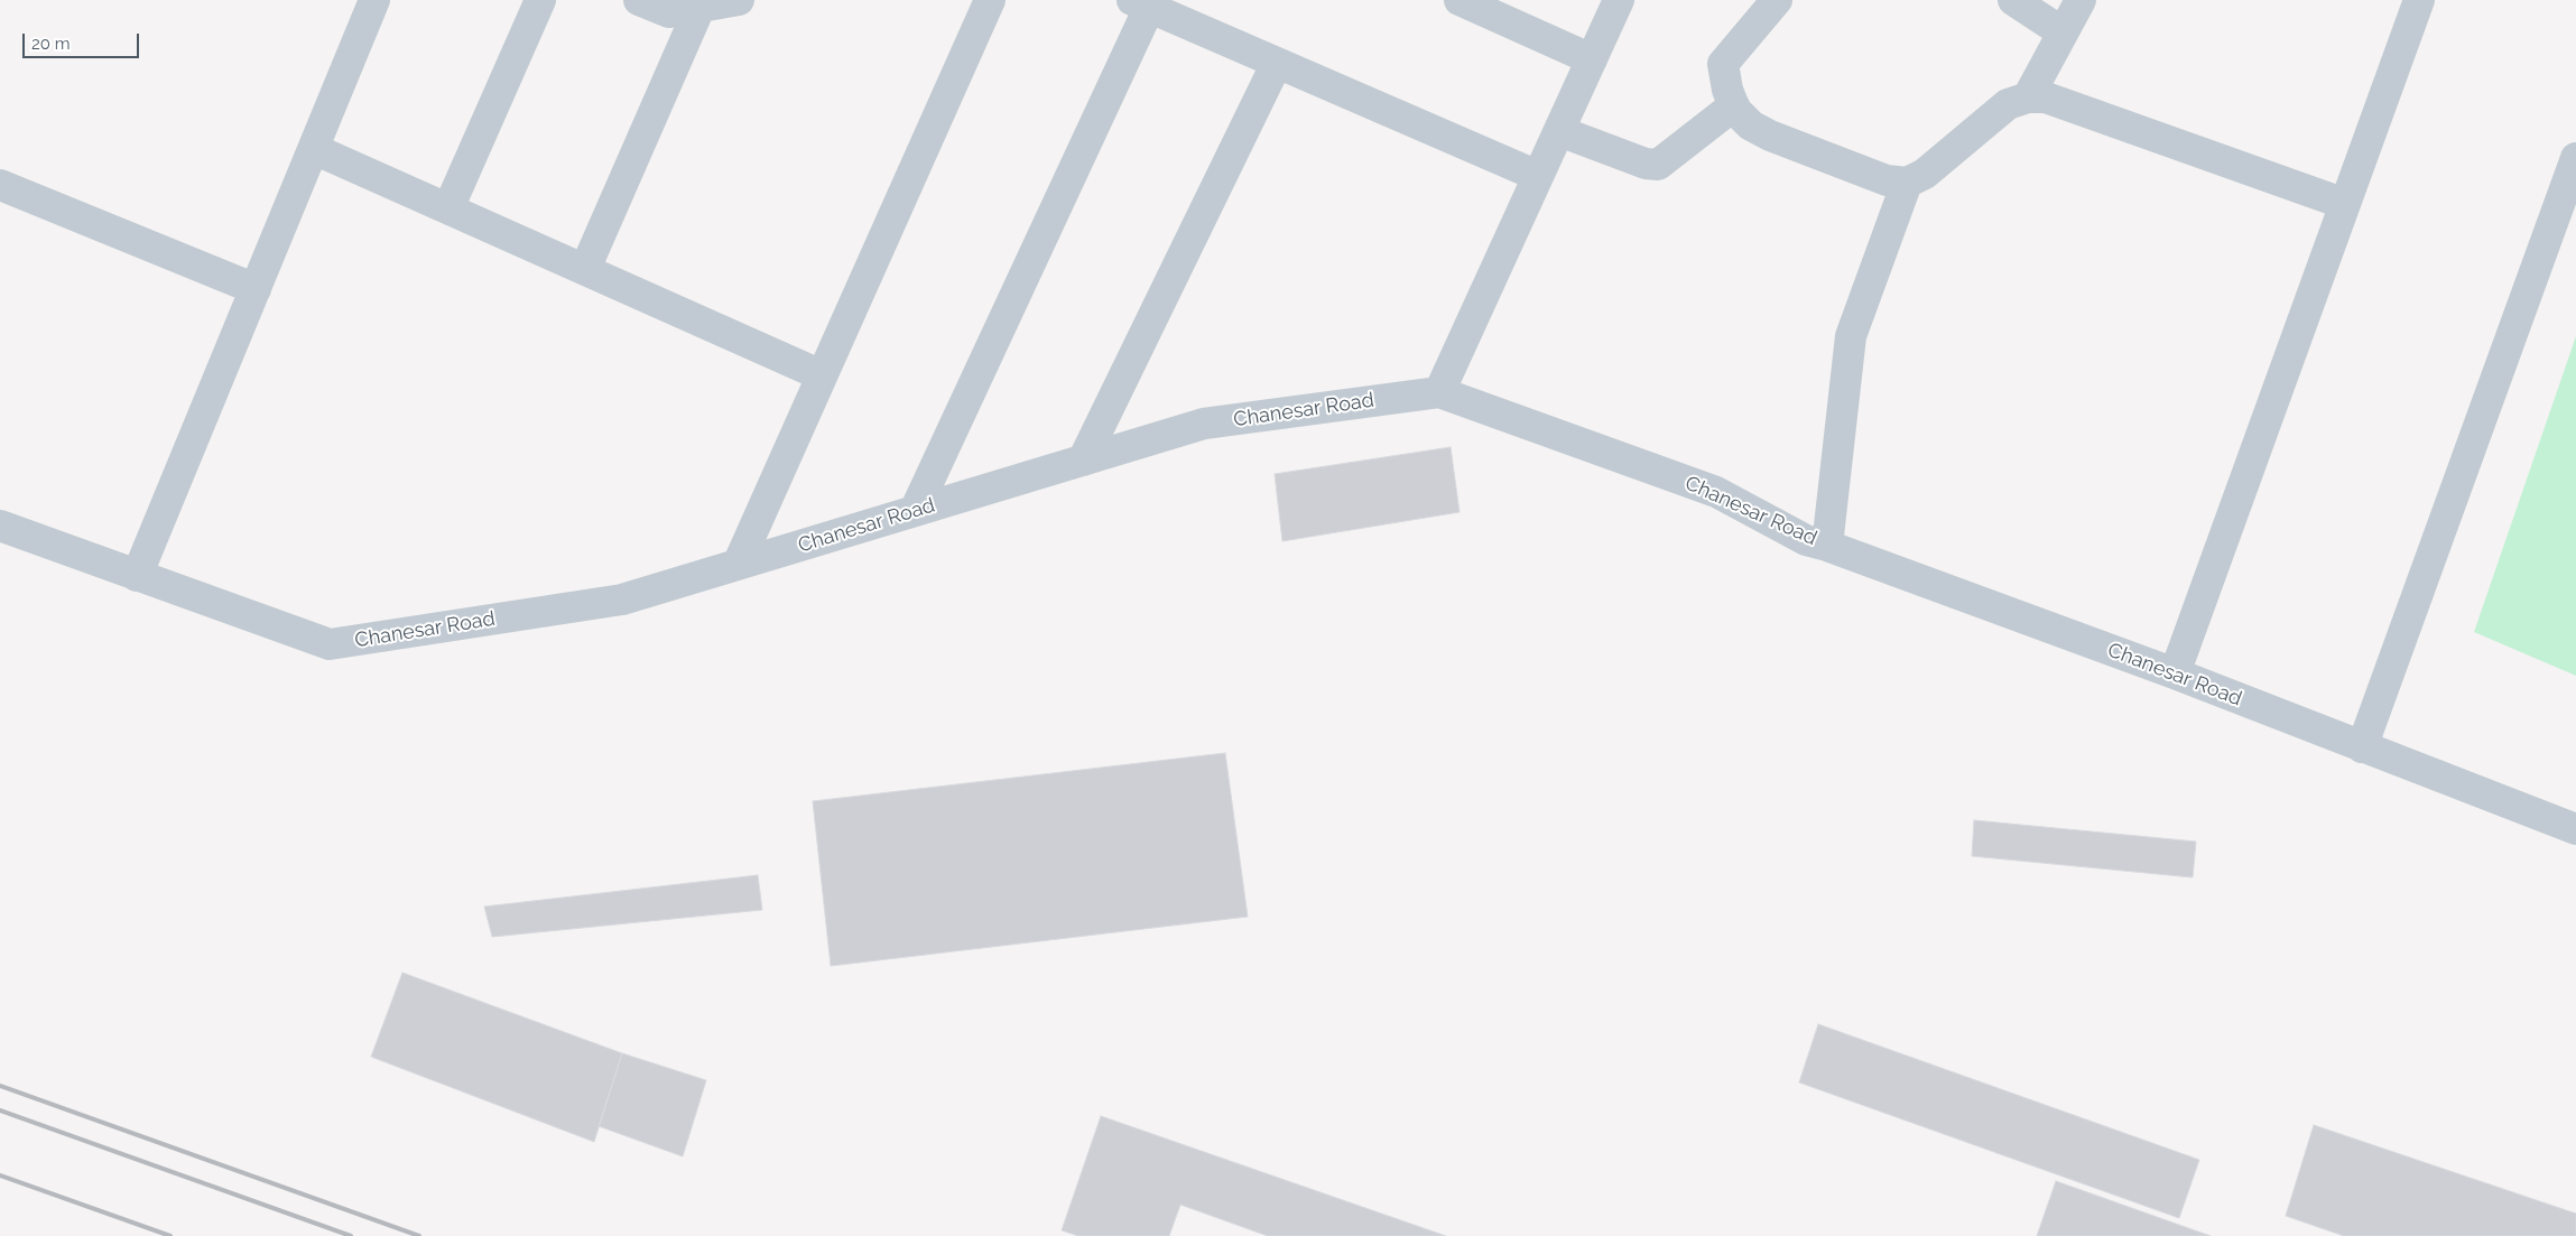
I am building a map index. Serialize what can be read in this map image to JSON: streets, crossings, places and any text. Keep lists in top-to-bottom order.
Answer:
{
  "streets": {
    "street": ["Chanesar Road"]
  },
  "scale_bar": "20 m"
}
